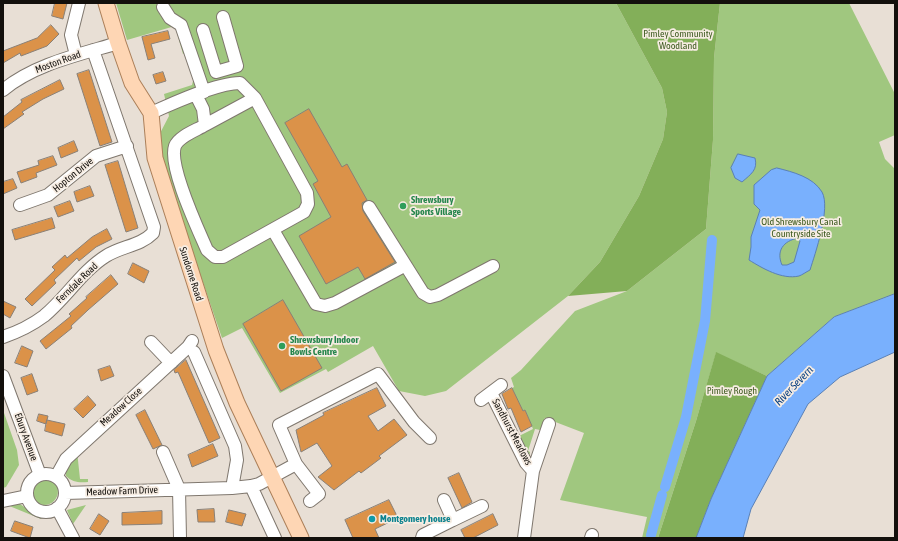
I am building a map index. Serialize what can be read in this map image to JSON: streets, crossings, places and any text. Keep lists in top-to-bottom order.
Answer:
{
  "streets": {
    "main road": ["Sundorne Road"],
    "street": [
      "Moston Road",
      "Hopton Drive",
      "Ferndale Road",
      "Meadow Close",
      "Sandhurst Meadows",
      "Ebury Avenue",
      "Meadow Farm Drive"
    ]
  },
  "crossings": [
    ["Moston Road", "Sundorne Road"],
    ["Hopton Drive", "Ferndale Road"],
    ["Sundorne Road", "Meadow Farm Drive"],
    ["Meadow Close", "Ebury Avenue"],
    ["Meadow Close", "Meadow Farm Drive"],
    ["Ebury Avenue", "Meadow Farm Drive"]
  ],
  "water": ["River Severn"],
  "parks": ["Pimley Community Woodland", "Old Shrewsbury Canal Countryside Site", "Pimley Rough"],
  "places": ["Shrewsbury Sports Village", "Shrewsbury Indoor Bowls Centre", "Montgomery house"]
}
